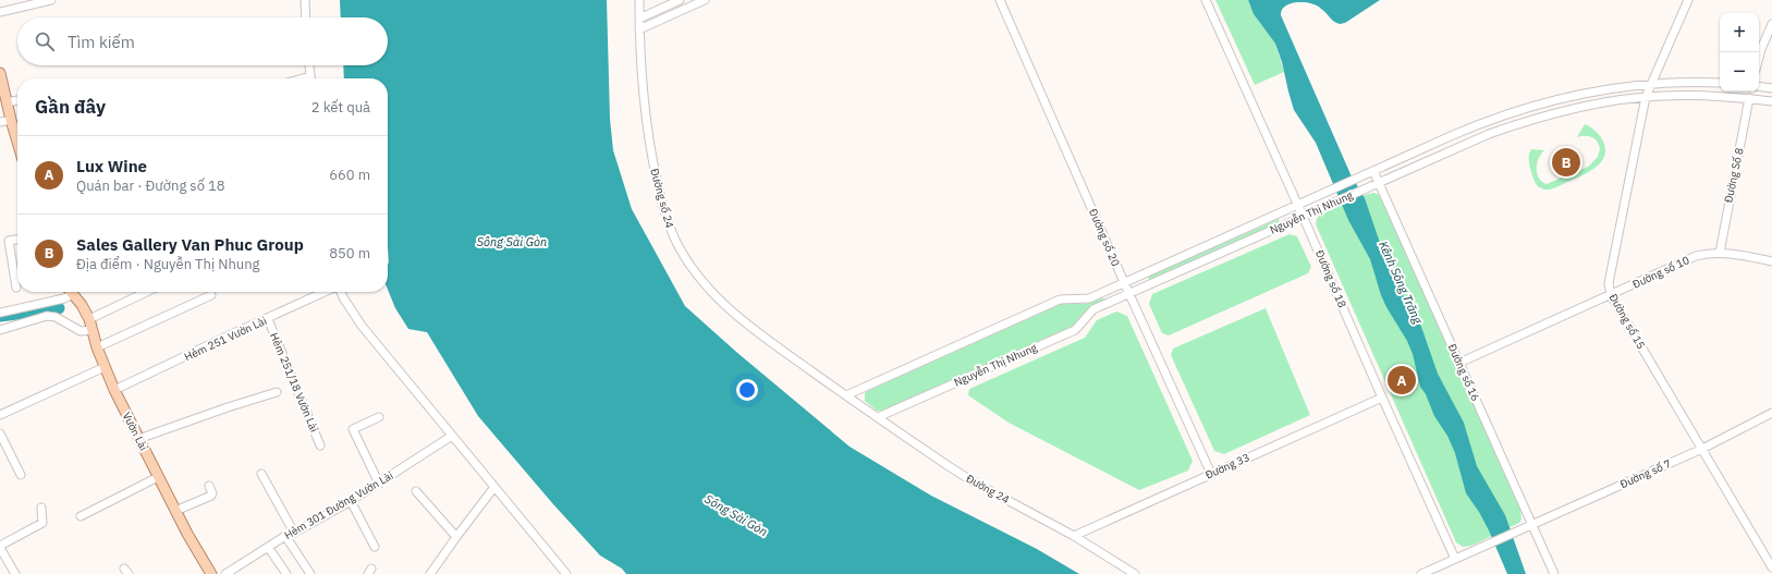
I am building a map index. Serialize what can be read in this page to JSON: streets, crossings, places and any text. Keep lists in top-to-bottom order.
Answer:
{
  "streets": {
    "main road": ["Vườn Lài"],
    "street": [
      "Đường Số 8",
      "Đường số 24",
      "Nguyễn Thị Nhung",
      "Đường số 20",
      "Đường số 10",
      "Đường số 18",
      "Đường số 15",
      "Hẻm 251 Vườn Lài",
      "Đường số 16",
      "Hẻm 251/18 Vườn Lài",
      "Đường 33",
      "Đường số 7",
      "Đường 24",
      "Hẻm 301 Đường Vườn Lài"
    ]
  },
  "crossings": [
    ["Đường Số 8", "Nguyễn Thị Nhung"],
    ["Đường Số 8", "Đường số 10"],
    ["Đường số 24", "Nguyễn Thị Nhung"],
    ["Đường số 24", "Đường 24"],
    ["Nguyễn Thị Nhung", "Đường số 20"],
    ["Nguyễn Thị Nhung", "Đường số 18"],
    ["Nguyễn Thị Nhung", "Đường số 15"],
    ["Nguyễn Thị Nhung", "Đường số 16"],
    ["Nguyễn Thị Nhung", "Đường 24"],
    ["Đường số 20", "Đường 33"],
    ["Đường số 10", "Đường số 15"],
    ["Đường số 10", "Đường số 16"],
    ["Đường số 18", "Đường 33"],
    ["Đường số 18", "Đường số 7"],
    ["Đường số 15", "Đường số 7"],
    ["Hẻm 251 Vườn Lài", "Hẻm 251/18 Vườn Lài"],
    ["Hẻm 251 Vườn Lài", "Vườn Lài"],
    ["Đường số 16", "Đường số 7"],
    ["Đường 33", "Đường 24"]
  ],
  "water": ["Sông Sài Gòn", "Kênh Sông Trăng"],
  "page": {
    "map_buttons": ["+", "−"],
    "search": "Tìm kiếm",
    "heading": ["Gần đây", "2 kết quả"],
    "list": [
      {
        "mark": "A",
        "name": "Lux Wine",
        "note": "Quán bar · Đường số 18",
        "value": "660 m"
      },
      {
        "mark": "B",
        "name": "Sales Gallery Van Phuc Group",
        "note": "Địa điểm · Nguyễn Thị Nhung",
        "value": "850 m"
      }
    ],
    "pins": ["B", "A"]
  }
}
